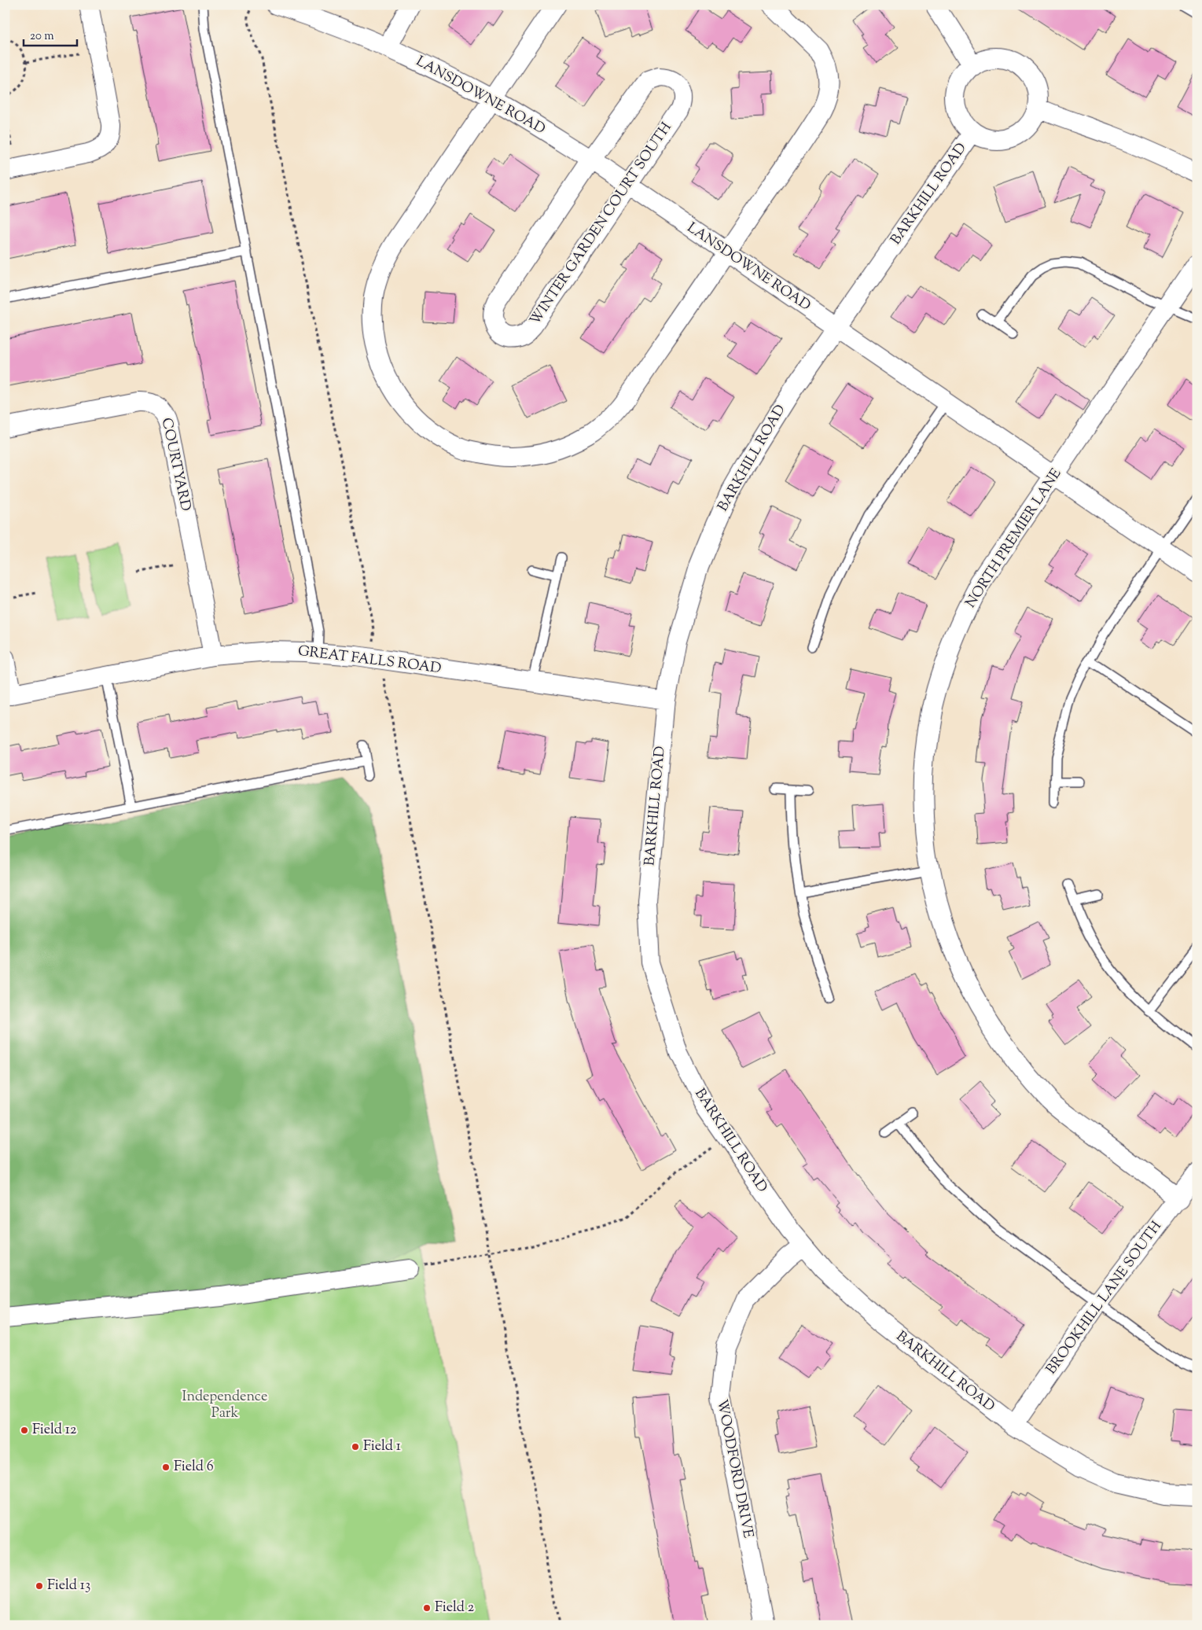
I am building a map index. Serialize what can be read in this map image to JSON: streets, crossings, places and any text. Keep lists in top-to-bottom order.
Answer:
{
  "streets": {
    "street": [
      "LANSDOWNE ROAD",
      "BARKHILL ROAD",
      "WINTER GARDEN COURT SOUTH",
      "COURTYARD",
      "NORTH PREMIER LANE",
      "GREAT FALLS ROAD",
      "BROOKHILL LANE SOUTH",
      "WOODFORD DRIVE"
    ]
  },
  "crossings": [
    ["LANSDOWNE ROAD", "BARKHILL ROAD"],
    ["LANSDOWNE ROAD", "WINTER GARDEN COURT SOUTH"],
    ["LANSDOWNE ROAD", "NORTH PREMIER LANE"],
    ["BARKHILL ROAD", "GREAT FALLS ROAD"],
    ["BARKHILL ROAD", "BROOKHILL LANE SOUTH"],
    ["BARKHILL ROAD", "WOODFORD DRIVE"],
    ["COURTYARD", "GREAT FALLS ROAD"],
    ["NORTH PREMIER LANE", "BROOKHILL LANE SOUTH"]
  ],
  "parks": ["Independence Park"],
  "places": [
    "Field 12",
    "Field 1",
    "Field 6",
    "Field 13",
    "Field 2"
  ],
  "scale_bar": "20 m"
}
